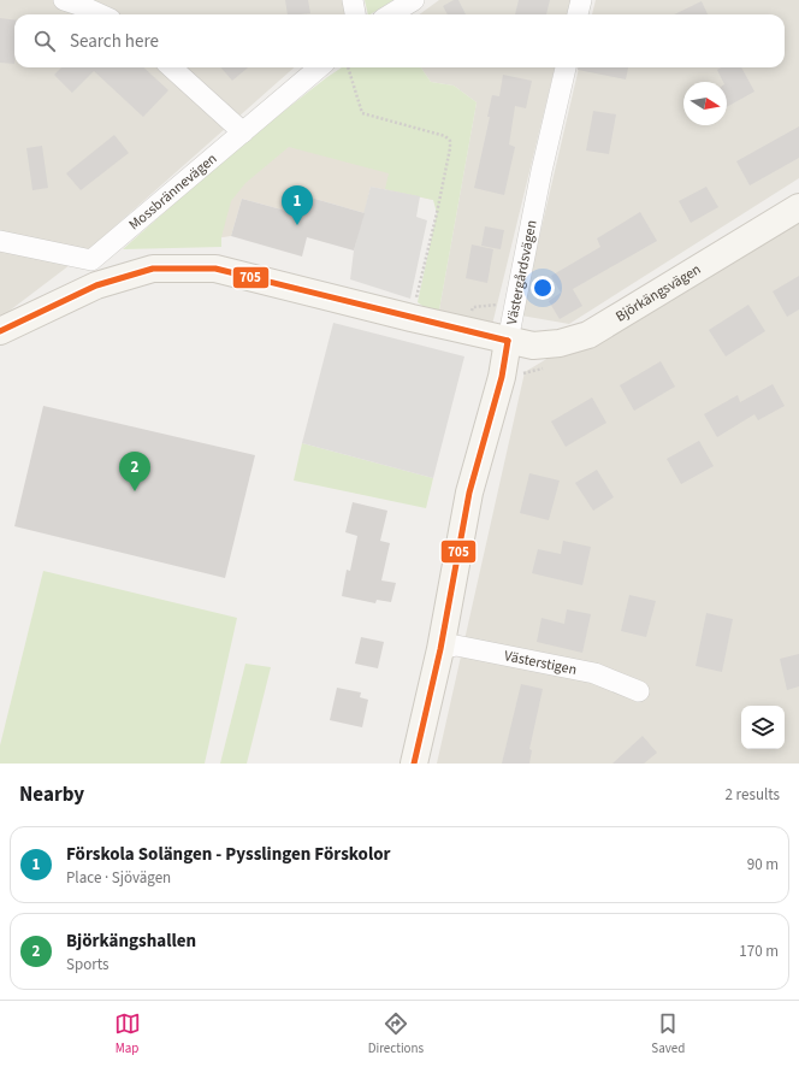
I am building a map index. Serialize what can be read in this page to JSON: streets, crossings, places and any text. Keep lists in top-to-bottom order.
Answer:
{
  "streets": {
    "street": [
      "Mossbrännevägen",
      "Västergårdsvägen",
      "Björkängsvägen",
      "Västerstigen"
    ]
  },
  "crossings": [
    ["Västergårdsvägen", "Björkängsvägen"],
    ["Västergårdsvägen", "Västerstigen"]
  ],
  "lines": ["transit line 705"],
  "north": "right",
  "page": {
    "search": "Search here",
    "pins": ["1", "2"],
    "heading": ["Nearby", "2 results"],
    "list": [
      {
        "mark": "1",
        "name": "Förskola Solängen - Pysslingen Förskolor",
        "note": "Place · Sjövägen",
        "value": "90 m"
      },
      {
        "mark": "2",
        "name": "Björkängshallen",
        "note": "Sports",
        "value": "170 m"
      }
    ],
    "nav": ["Map", "Directions", "Saved"]
  }
}
